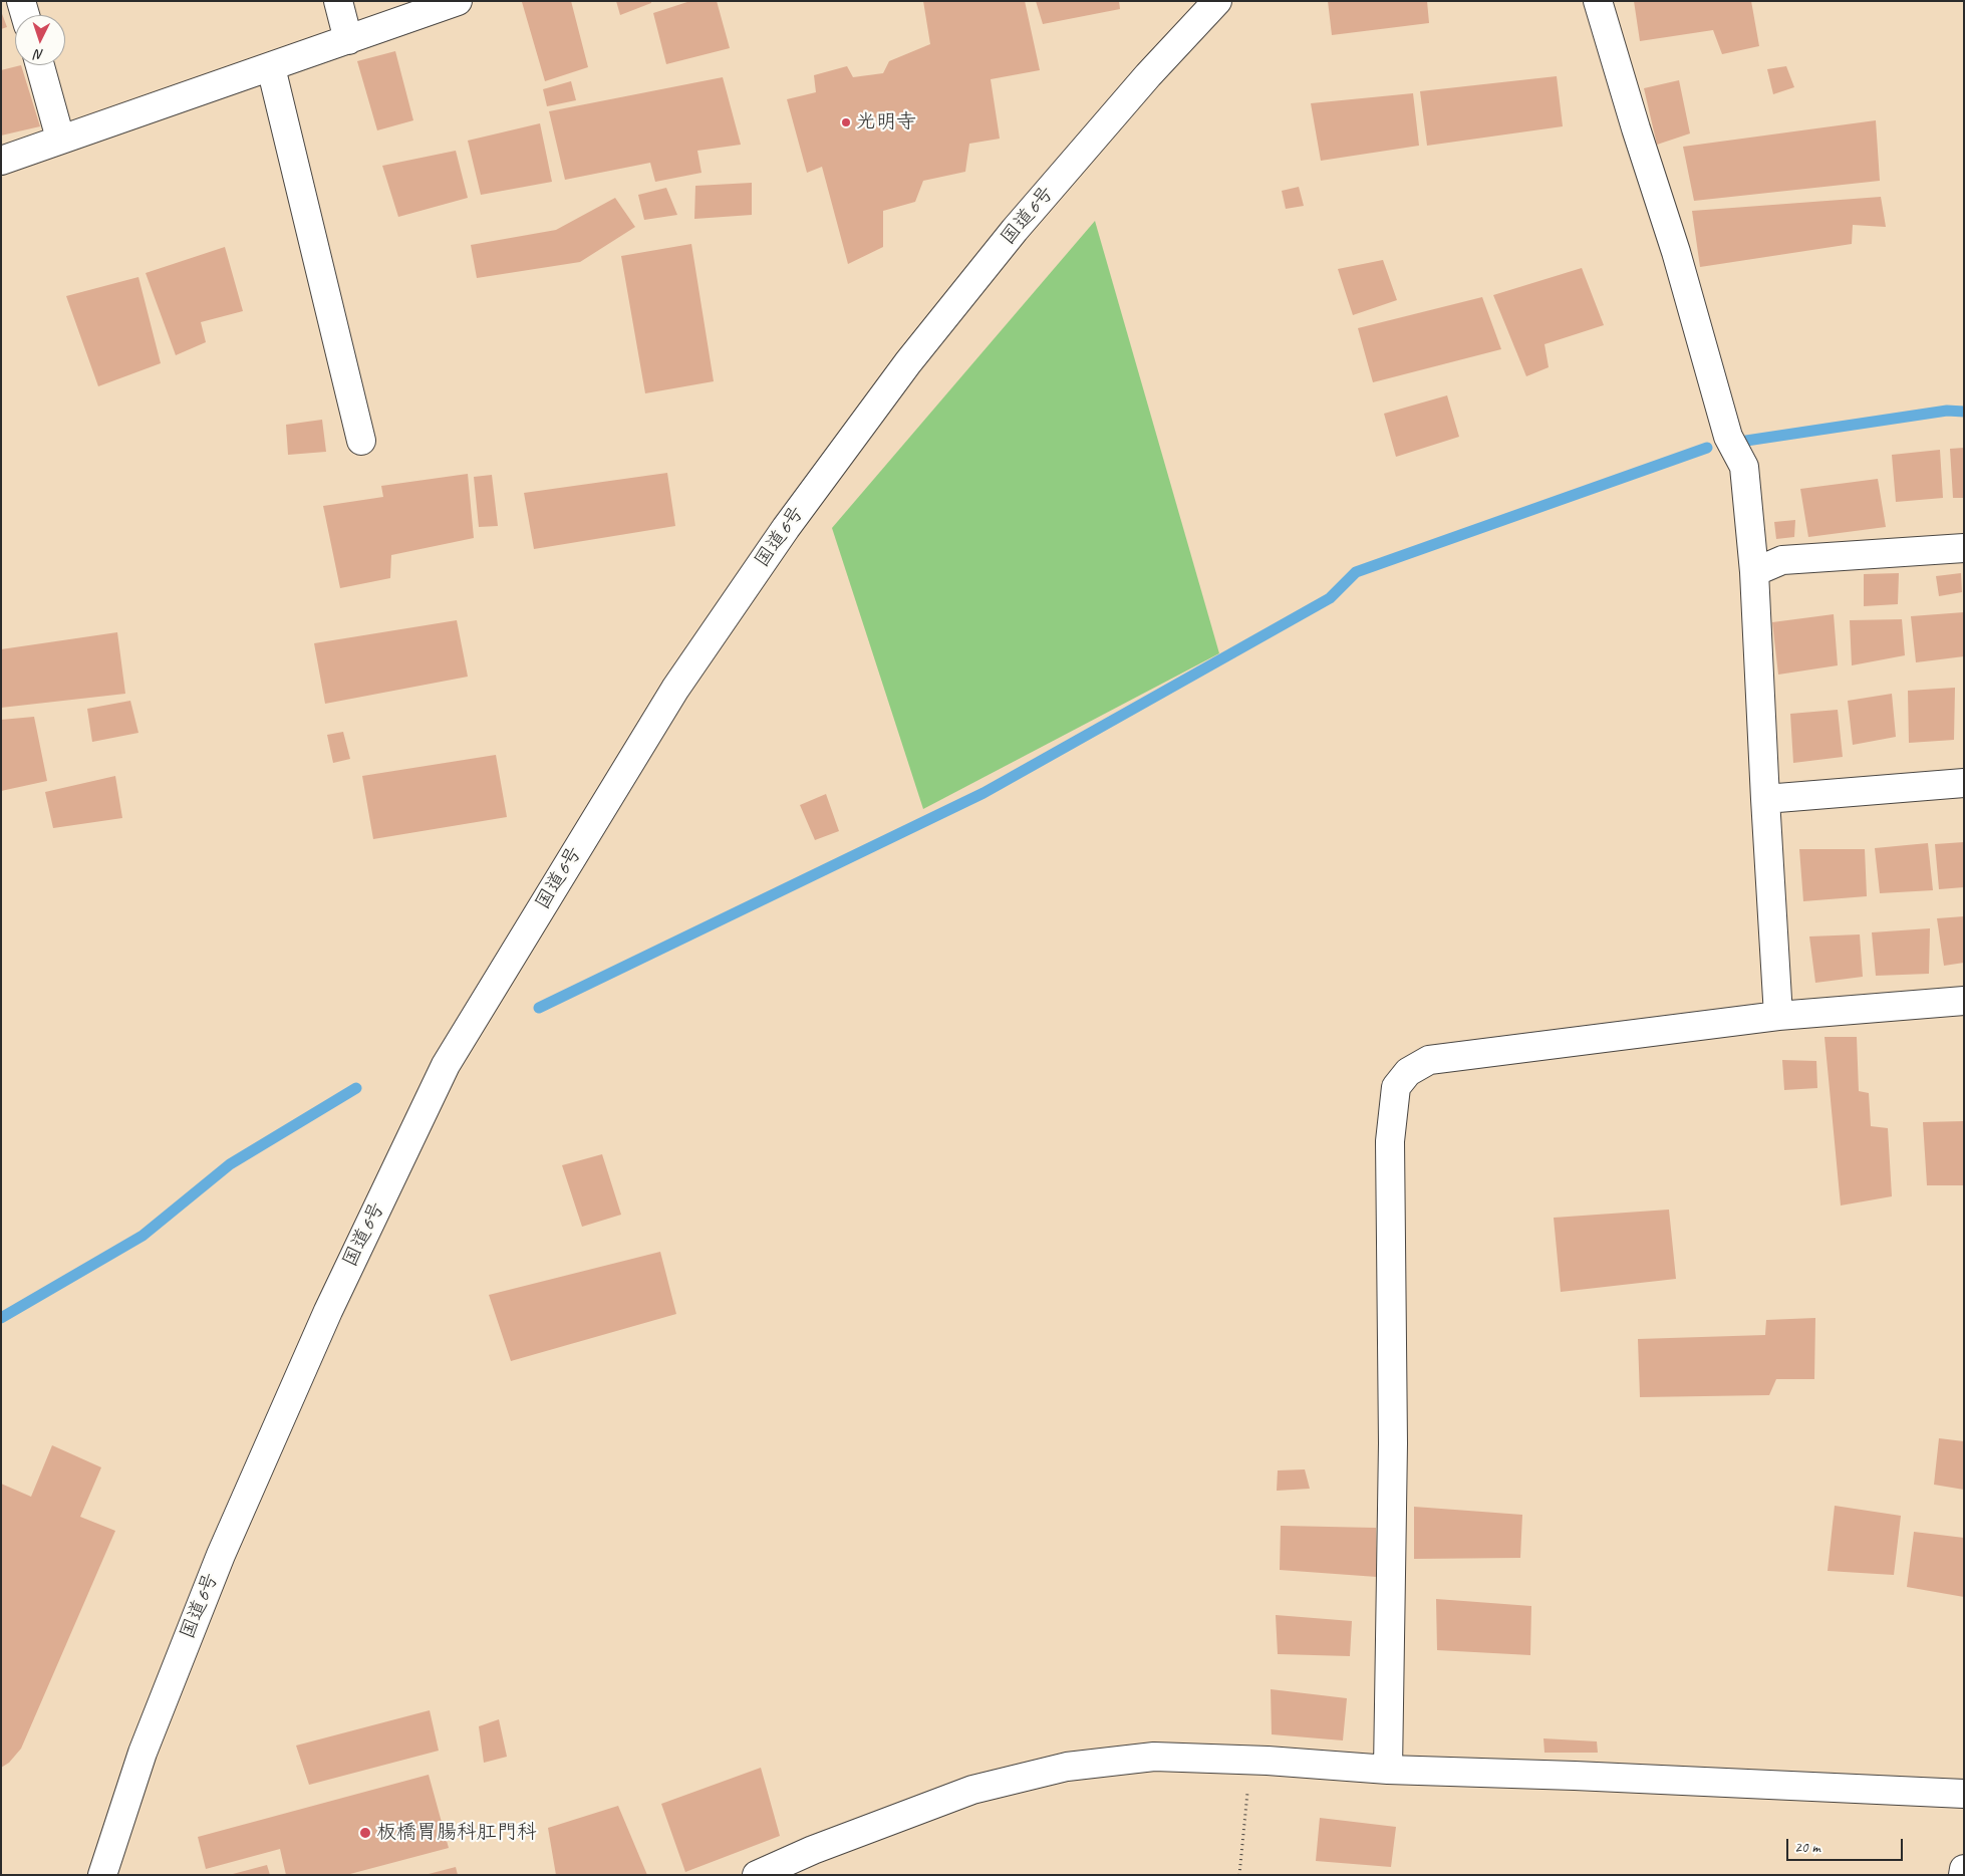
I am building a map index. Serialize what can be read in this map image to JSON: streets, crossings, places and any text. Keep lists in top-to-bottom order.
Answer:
{
  "streets": {
    "main road": ["国道6号"]
  },
  "places": ["光明寺", "板橋胃腸科肛門科"],
  "scale_bar": "20 m",
  "north": "bottom"
}
